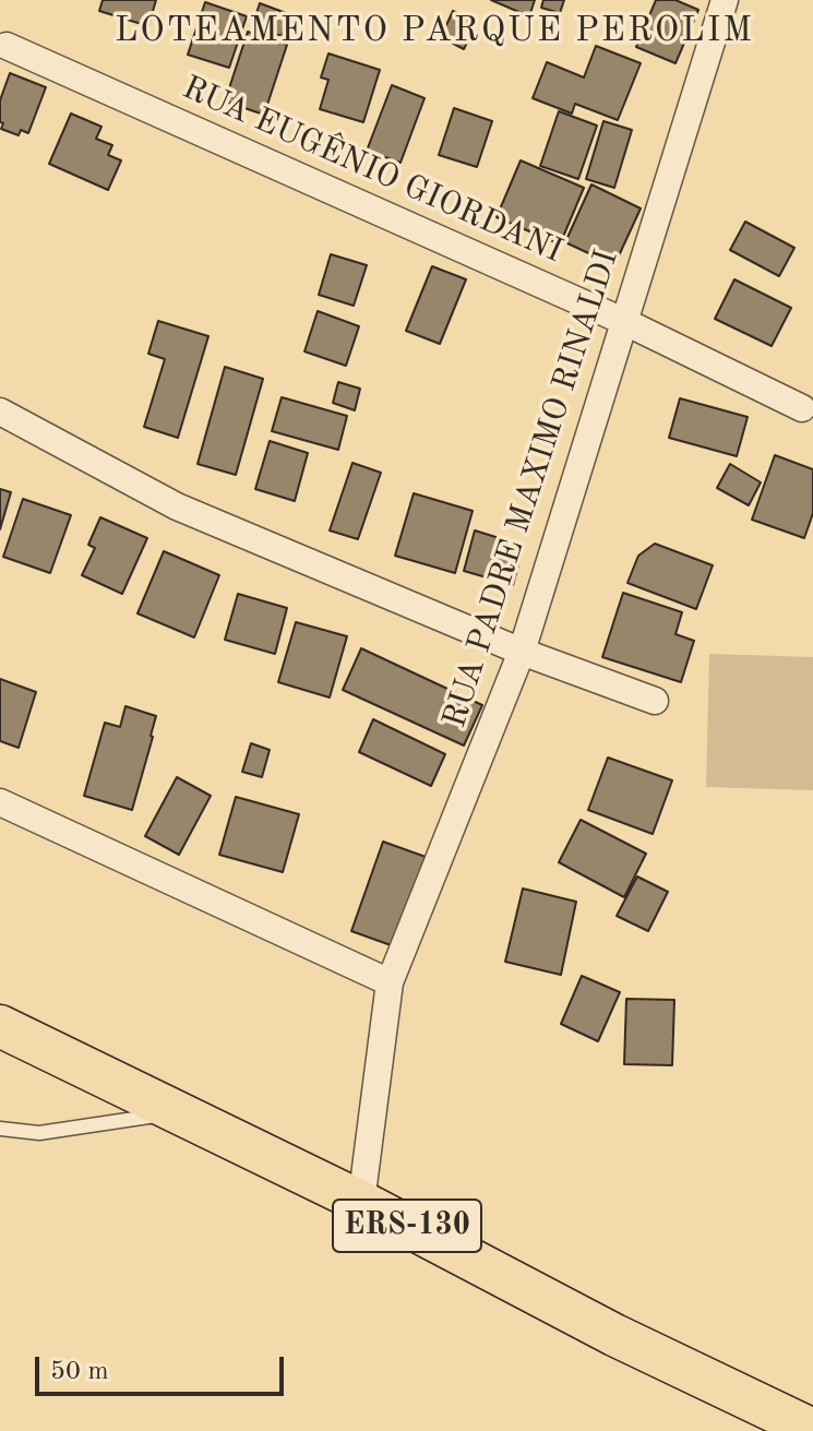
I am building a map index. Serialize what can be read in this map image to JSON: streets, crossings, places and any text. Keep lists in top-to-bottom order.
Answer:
{
  "streets": {
    "main road": ["ERS-130"],
    "street": ["RUA EUGÊNIO GIORDANI", "RUA PADRE MAXIMO RINALDI"]
  },
  "crossings": [
    ["RUA EUGÊNIO GIORDANI", "RUA PADRE MAXIMO RINALDI"],
    ["RUA PADRE MAXIMO RINALDI", "ERS-130"]
  ],
  "districts": ["LOTEAMENTO PARQUE PEROLIM"],
  "scale_bar": "50 m"
}
